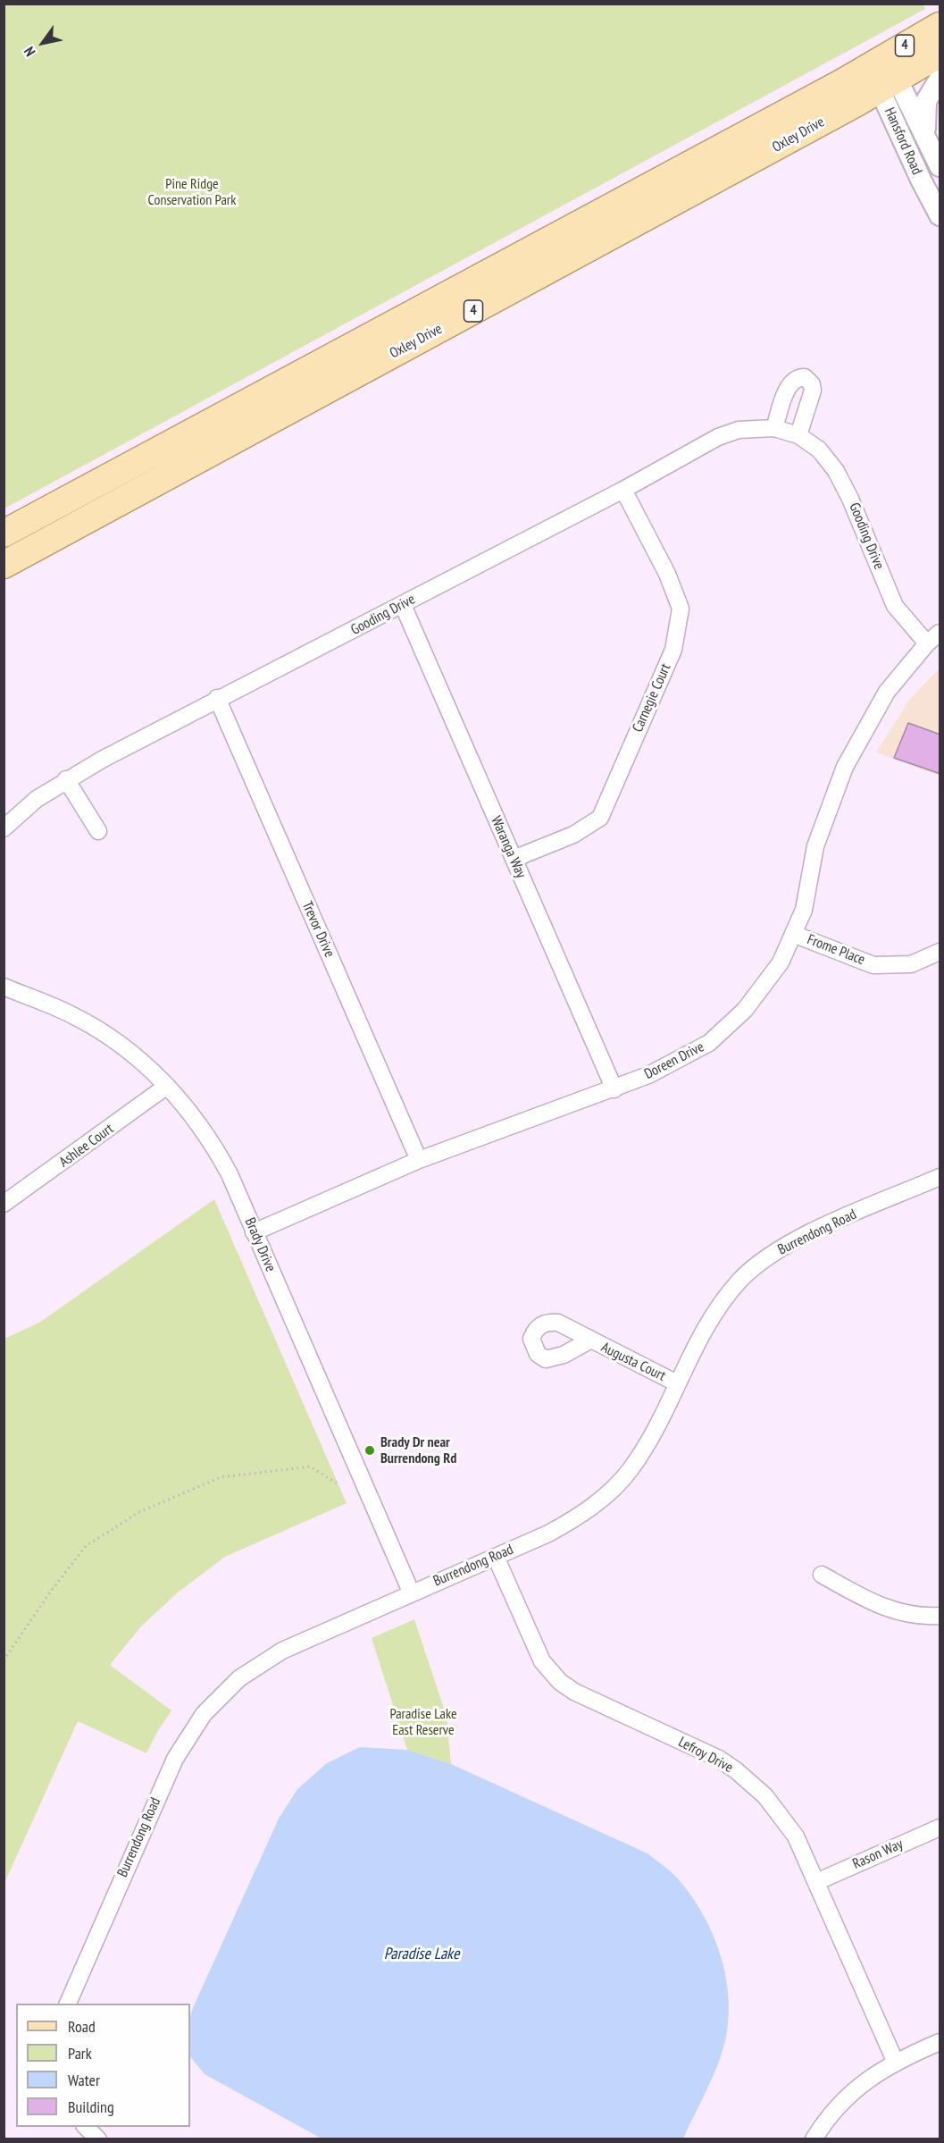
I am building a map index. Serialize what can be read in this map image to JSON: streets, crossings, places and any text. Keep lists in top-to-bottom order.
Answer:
{
  "streets": {
    "main road": ["4", "Oxley Drive"],
    "street": [
      "Hansford Road",
      "Gooding Drive",
      "Carnegie Court",
      "Waranga Way",
      "Trevor Drive",
      "Frome Place",
      "Doreen Drive",
      "Ashlee Court",
      "Burrendong Road",
      "Brady Drive",
      "Augusta Court",
      "Lefroy Drive",
      "Rason Way"
    ]
  },
  "crossings": [
    ["Oxley Drive", "Hansford Road"],
    ["Gooding Drive", "Carnegie Court"],
    ["Gooding Drive", "Waranga Way"],
    ["Gooding Drive", "Trevor Drive"],
    ["Gooding Drive", "Doreen Drive"],
    ["Carnegie Court", "Waranga Way"],
    ["Waranga Way", "Doreen Drive"],
    ["Trevor Drive", "Doreen Drive"],
    ["Frome Place", "Doreen Drive"],
    ["Doreen Drive", "Brady Drive"],
    ["Ashlee Court", "Brady Drive"],
    ["Burrendong Road", "Brady Drive"],
    ["Burrendong Road", "Augusta Court"],
    ["Burrendong Road", "Lefroy Drive"],
    ["Lefroy Drive", "Rason Way"]
  ],
  "water": ["Paradise Lake"],
  "parks": ["Pine Ridge Conservation Park", "Paradise Lake East Reserve"],
  "places": ["Brady Dr near Burrendong Rd"],
  "legend": [
    "Road",
    "Park",
    "Water",
    "Building"
  ],
  "north": "bottom left"
}
